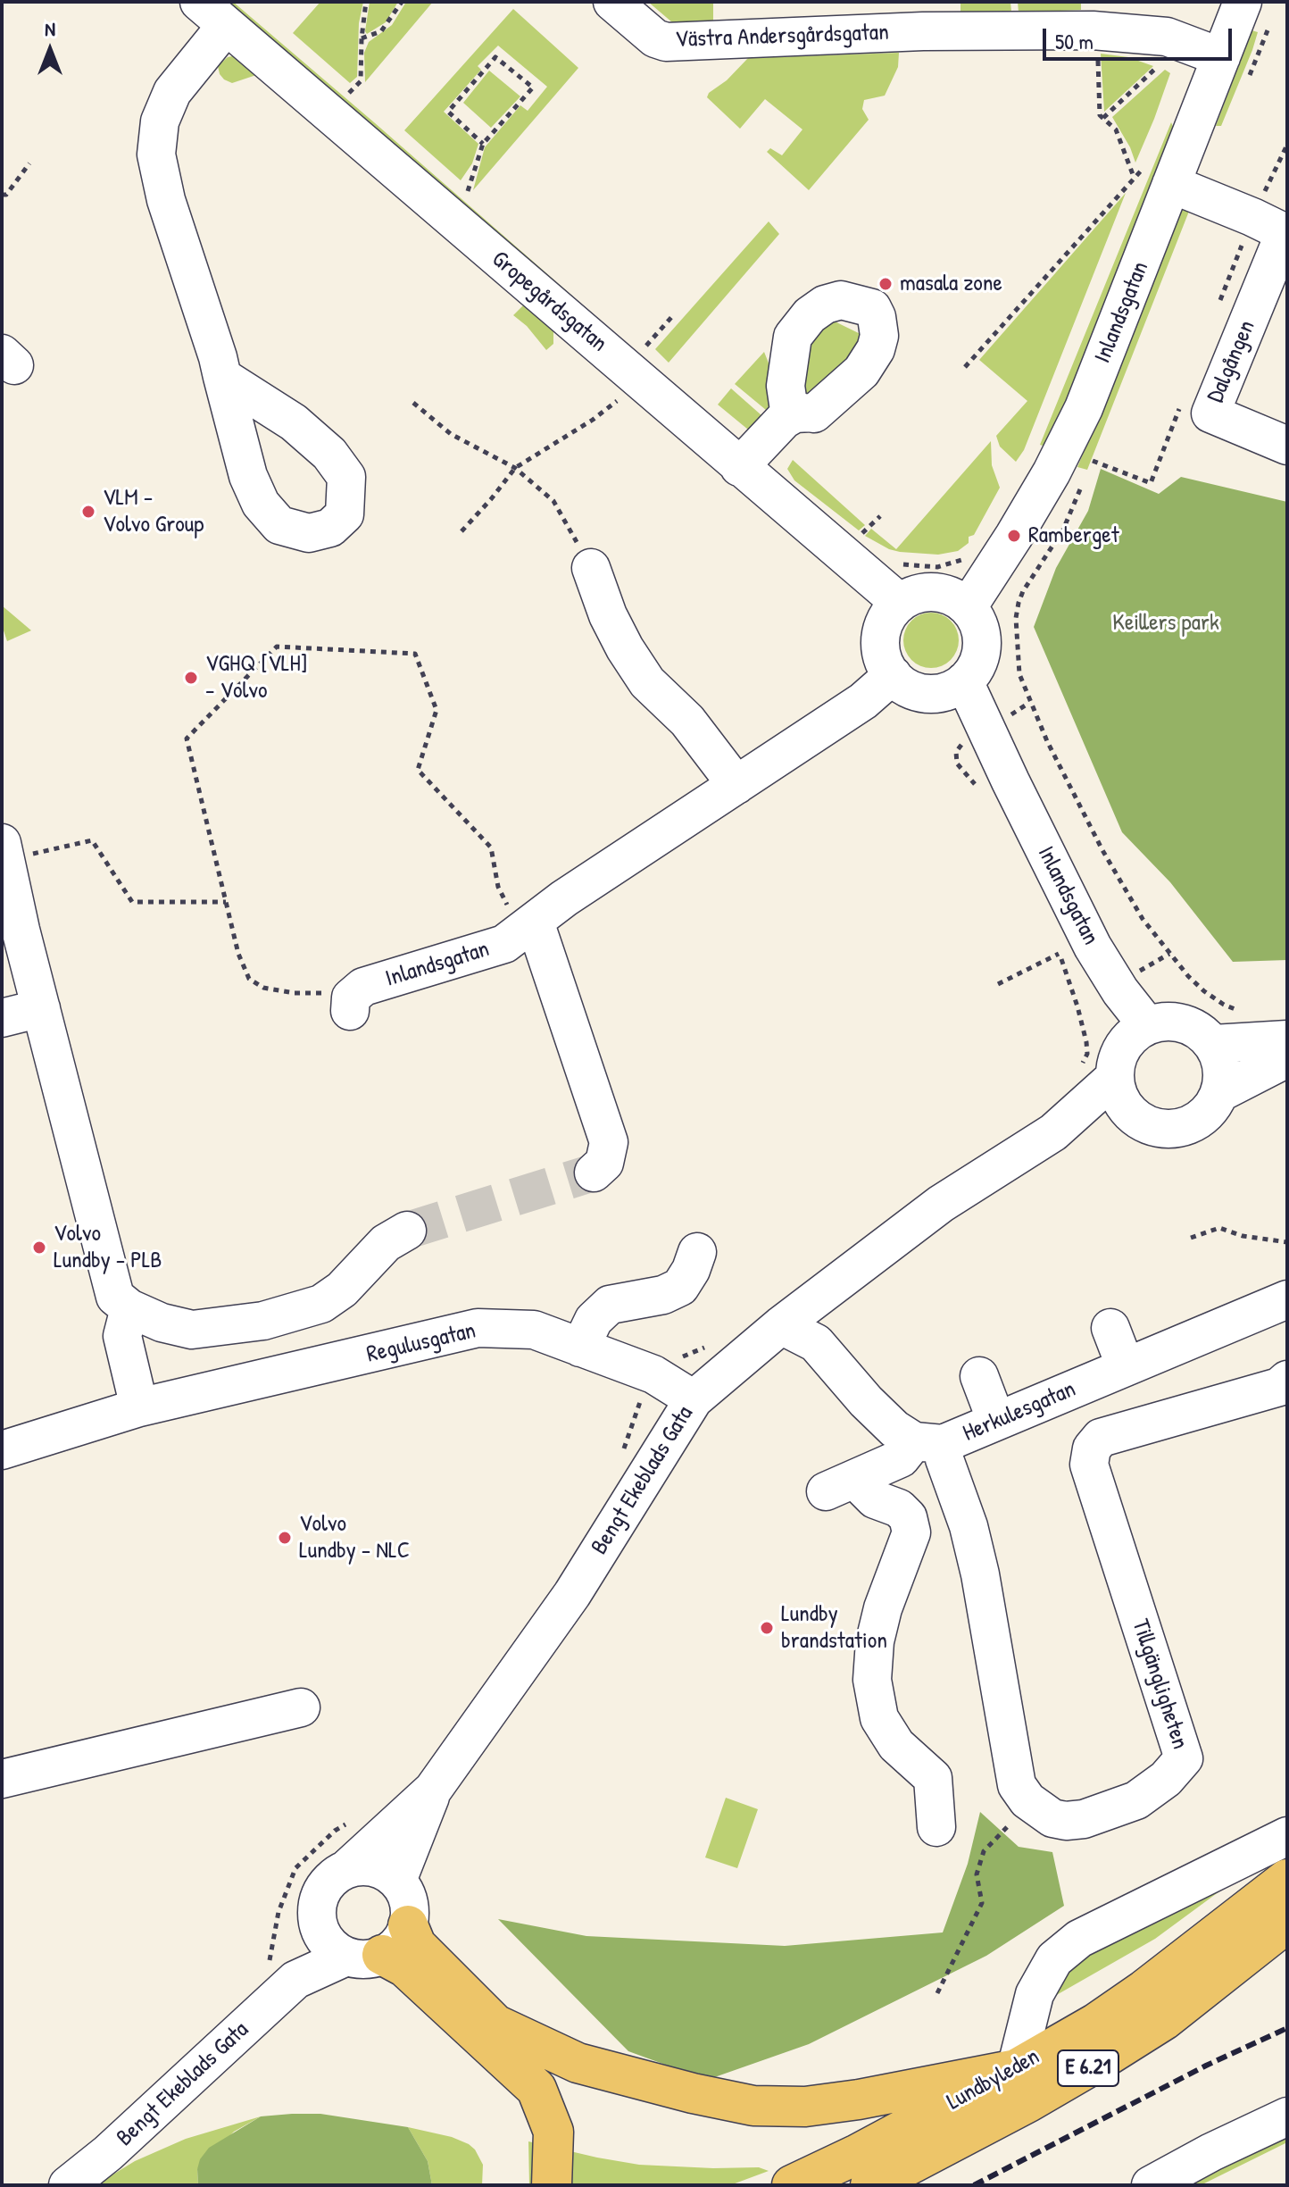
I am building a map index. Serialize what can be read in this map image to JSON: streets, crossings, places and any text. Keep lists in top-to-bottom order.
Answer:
{
  "streets": {
    "highway": ["E 6.21", "Lundbyleden"],
    "street": [
      "Västra Andersgårdsgatan",
      "Gropegårdsgatan",
      "Inlandsgatan",
      "Dalgången",
      "Regulusgatan",
      "Herkulesgatan",
      "Bengt Ekeblads Gata",
      "Tillgängligheten"
    ]
  },
  "crossings": [
    ["Västra Andersgårdsgatan", "Inlandsgatan"],
    ["Gropegårdsgatan", "Inlandsgatan"],
    ["Inlandsgatan", "Bengt Ekeblads Gata"],
    ["Regulusgatan", "Bengt Ekeblads Gata"]
  ],
  "parks": ["Keillers park"],
  "places": [
    "masala zone",
    "VLM - Volvo Group",
    "Ramberget",
    "VGHQ [VLH] - Volvo",
    "Volvo Lundby - PLB",
    "Volvo Lundby - NLC",
    "Lundby brandstation"
  ],
  "scale_bar": "50 m",
  "north": "top"
}
